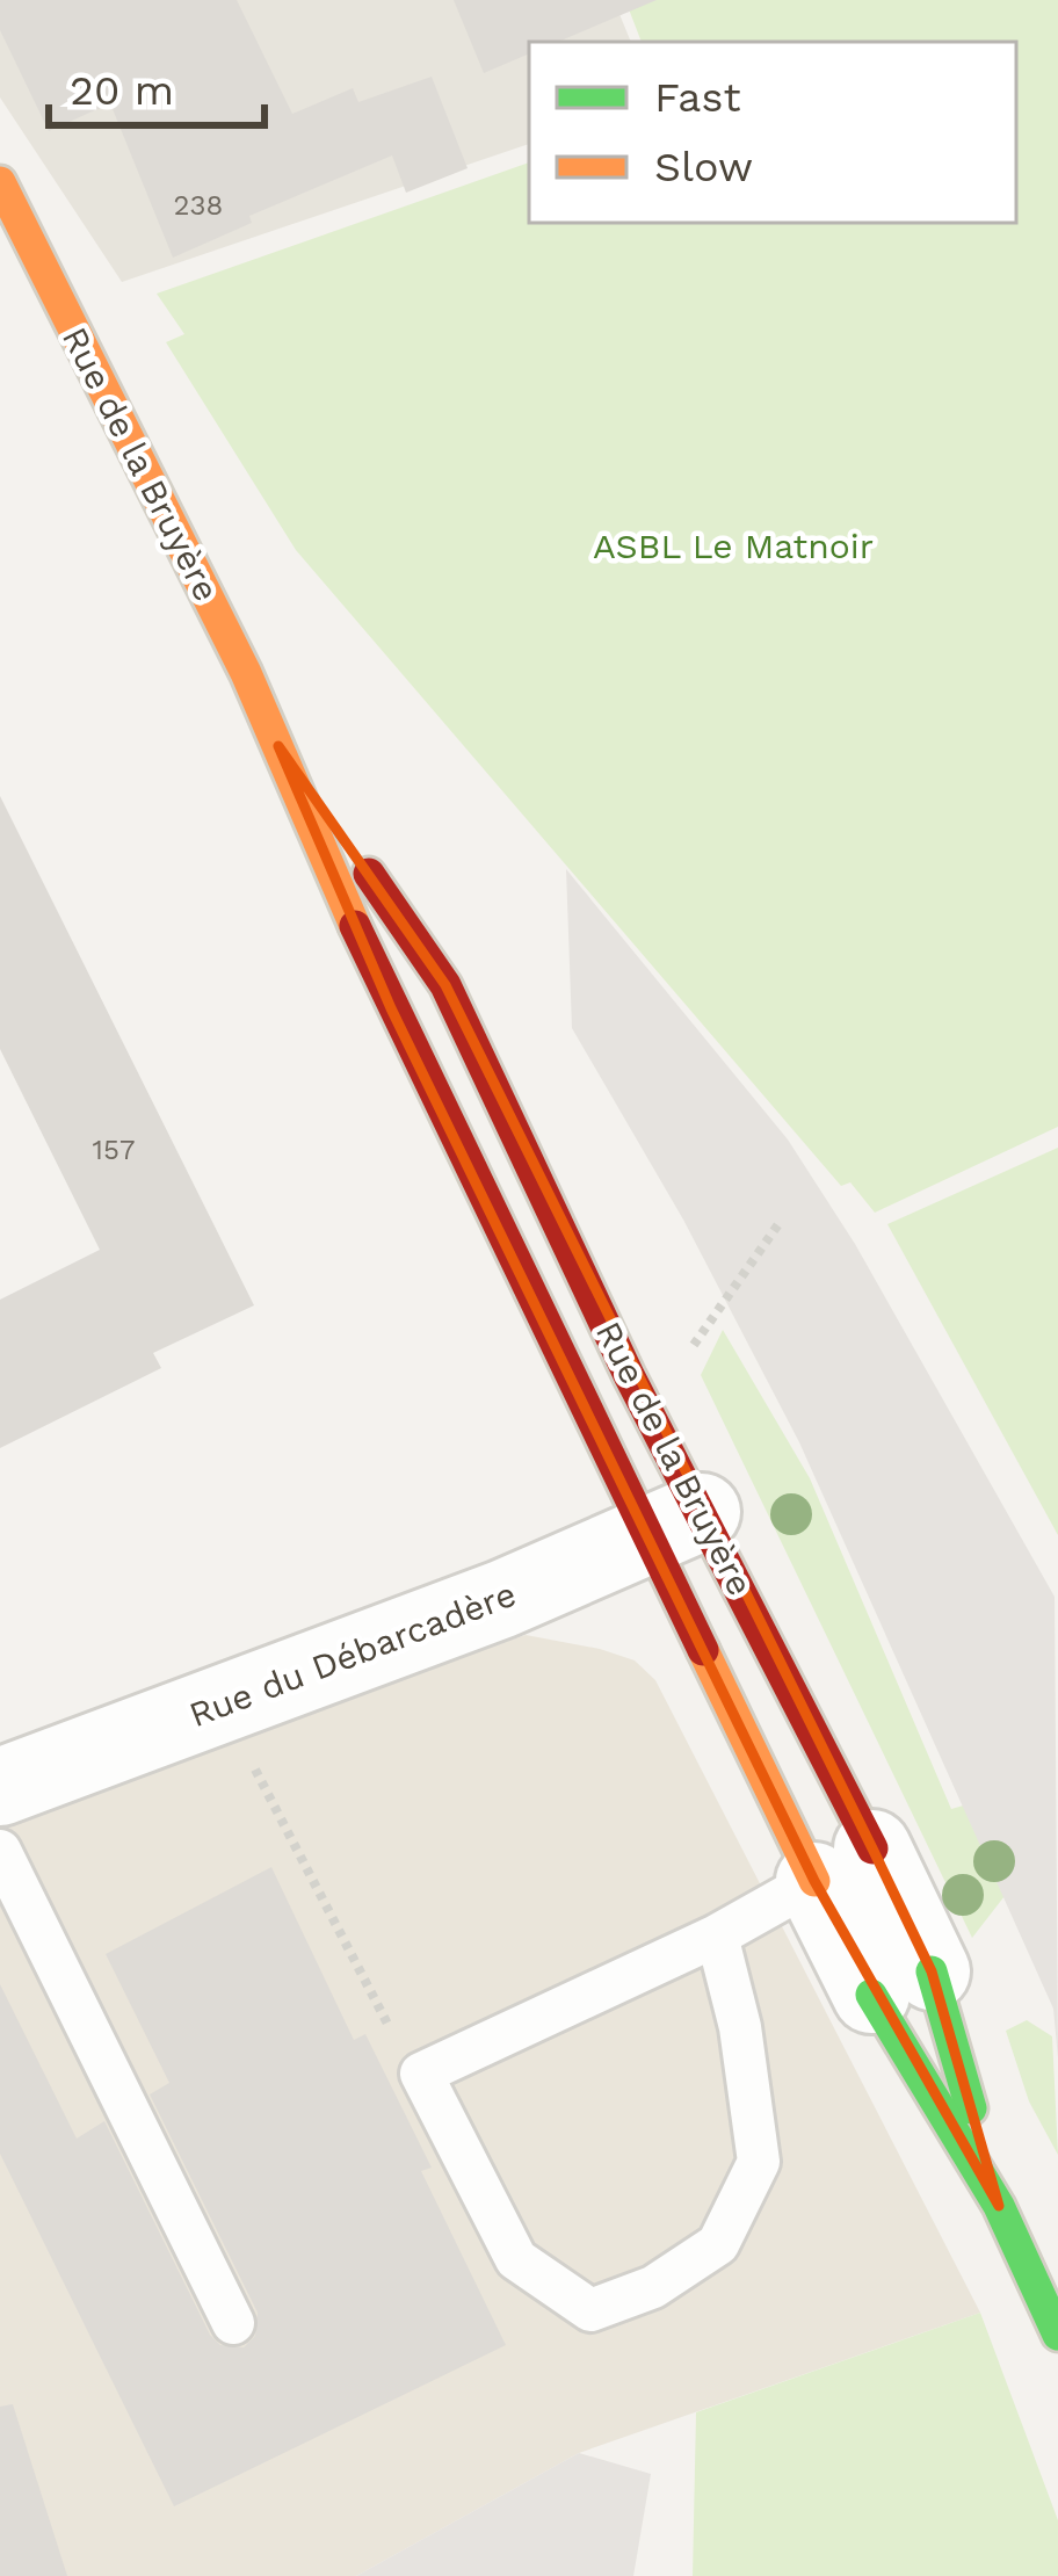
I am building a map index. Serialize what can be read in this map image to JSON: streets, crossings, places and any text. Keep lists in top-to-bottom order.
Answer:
{
  "streets": {
    "street": ["Rue de la Bruyère", "Rue du Débarcadère"]
  },
  "crossings": [
    ["Rue de la Bruyère", "Rue du Débarcadère"]
  ],
  "parks": ["ASBL Le Matnoir"],
  "house_numbers": ["238", "157"],
  "legend": ["Fast", "Slow"],
  "scale_bar": "20 m"
}
